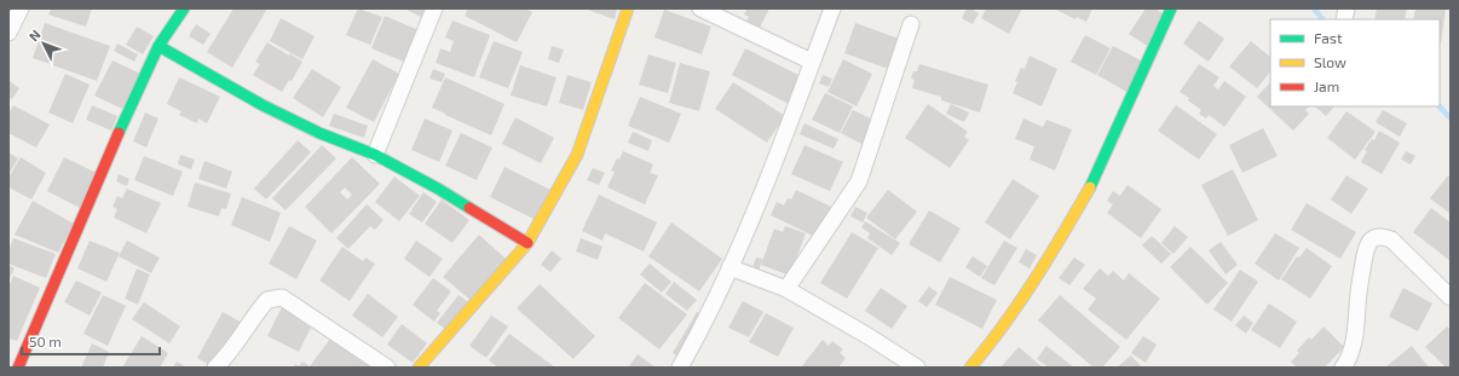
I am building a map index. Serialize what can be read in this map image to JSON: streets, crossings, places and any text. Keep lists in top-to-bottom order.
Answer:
{
  "legend": ["Fast", "Slow", "Jam"],
  "scale_bar": "50 m",
  "north": "top left"
}
